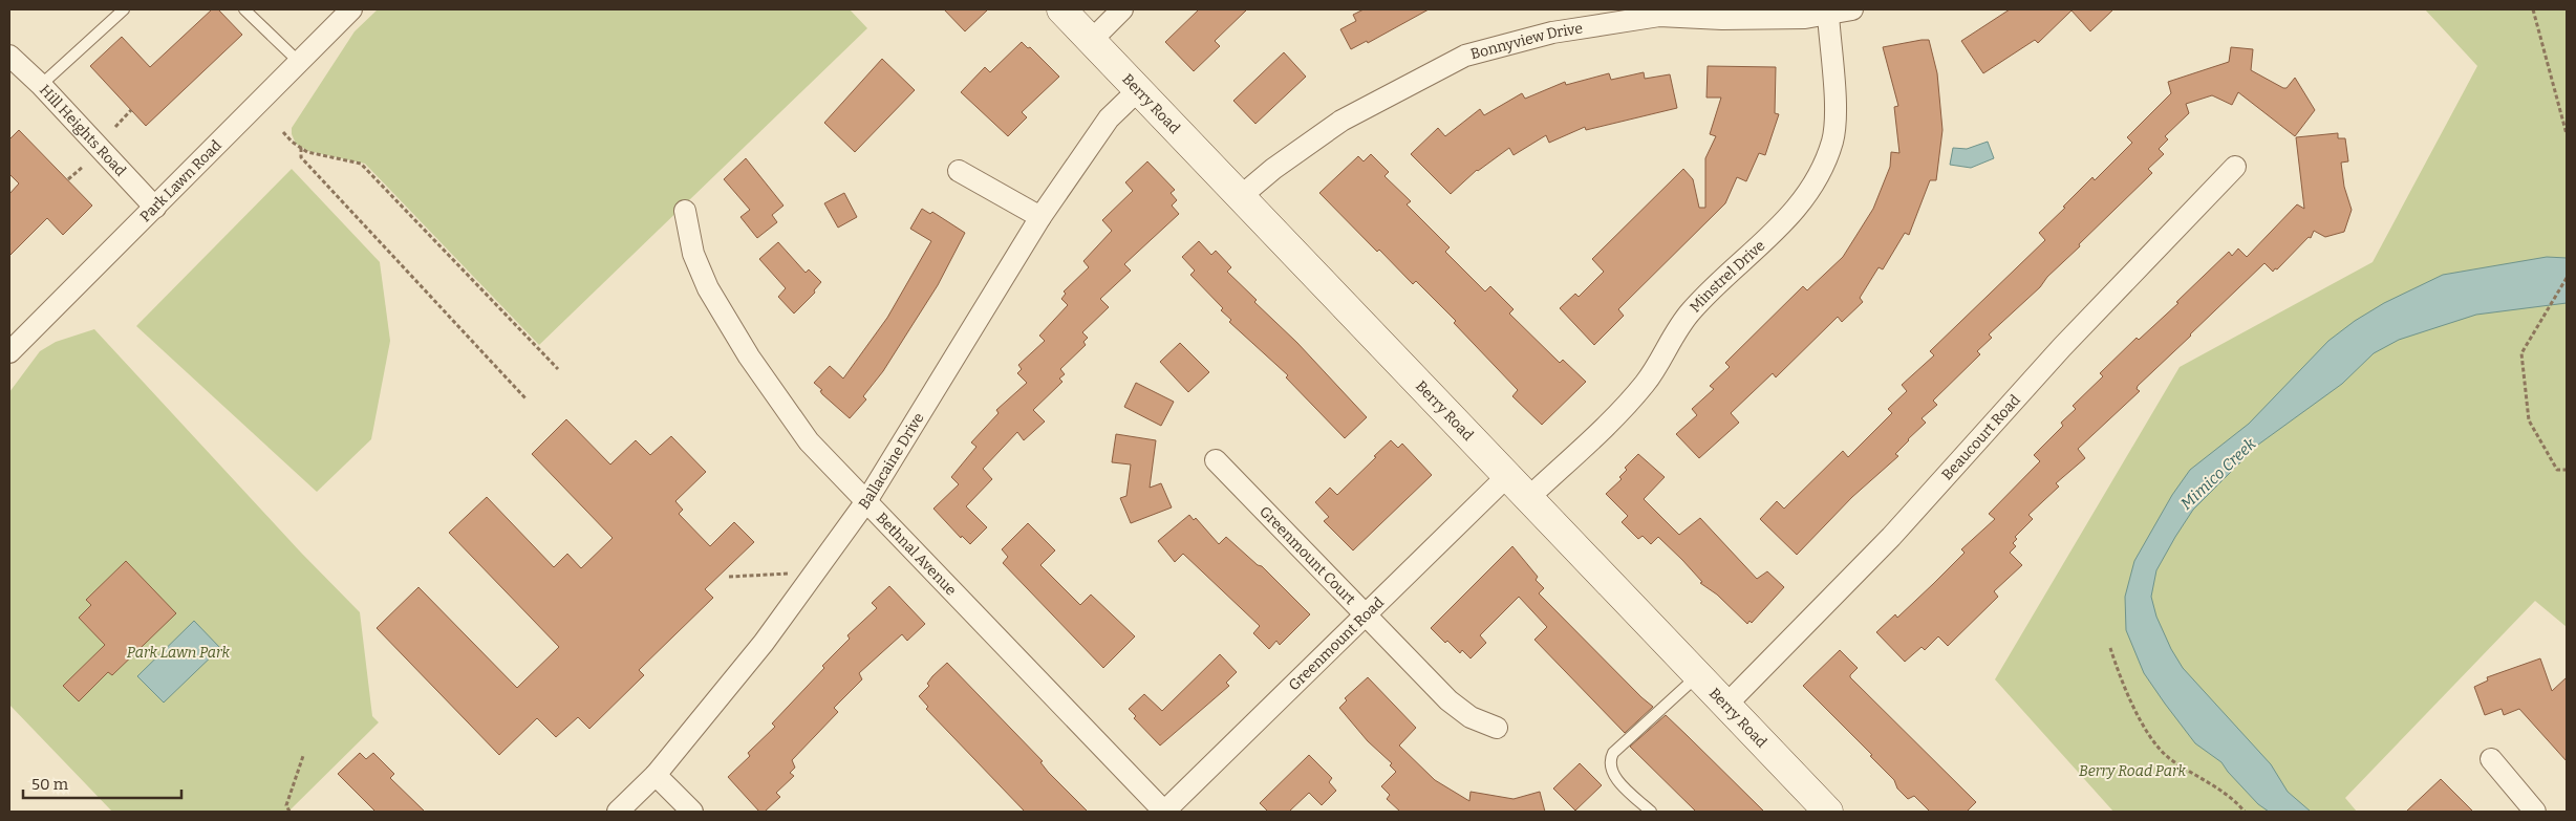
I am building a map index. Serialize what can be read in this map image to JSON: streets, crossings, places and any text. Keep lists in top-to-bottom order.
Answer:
{
  "streets": {
    "street": [
      "Bonnyview Drive",
      "Berry Road",
      "Hill Heights Road",
      "Park Lawn Road",
      "Minstrel Drive",
      "Beaucourt Road",
      "Ballacaine Drive",
      "Bethnal Avenue",
      "Greenmount Court",
      "Greenmount Road"
    ]
  },
  "crossings": [
    ["Bonnyview Drive", "Berry Road"],
    ["Bonnyview Drive", "Minstrel Drive"],
    ["Berry Road", "Minstrel Drive"],
    ["Berry Road", "Beaucourt Road"],
    ["Berry Road", "Ballacaine Drive"],
    ["Berry Road", "Greenmount Road"],
    ["Hill Heights Road", "Park Lawn Road"],
    ["Ballacaine Drive", "Bethnal Avenue"],
    ["Bethnal Avenue", "Greenmount Road"],
    ["Greenmount Court", "Greenmount Road"]
  ],
  "water": ["Mimico Creek"],
  "parks": ["Park Lawn Park", "Berry Road Park"],
  "scale_bar": "50 m"
}
